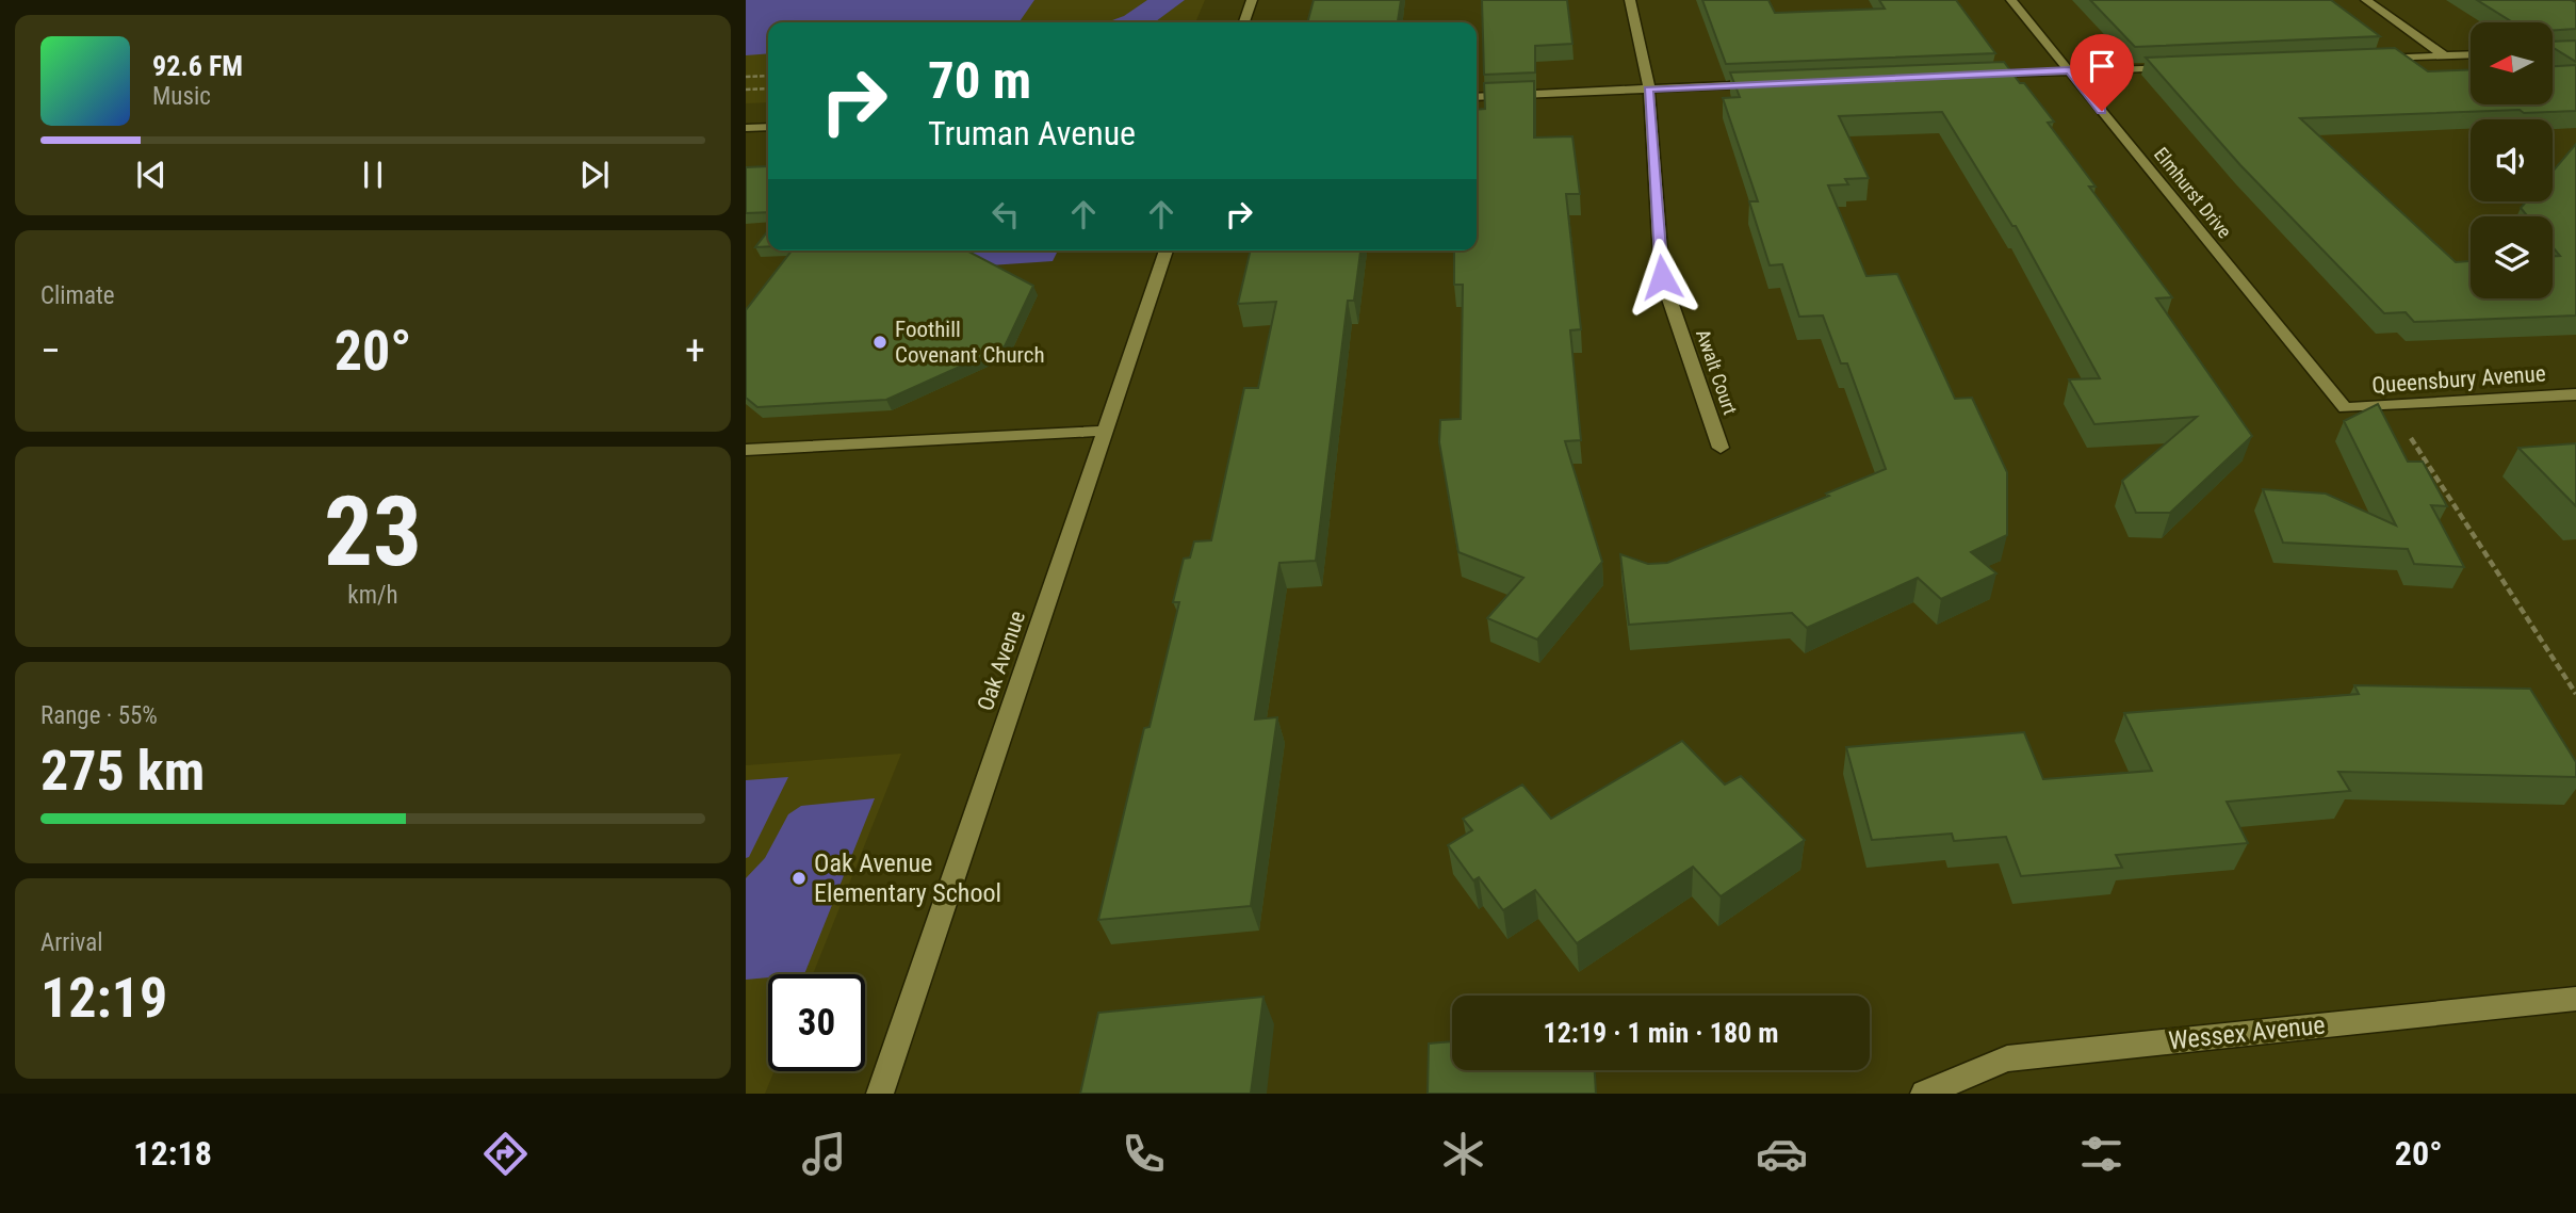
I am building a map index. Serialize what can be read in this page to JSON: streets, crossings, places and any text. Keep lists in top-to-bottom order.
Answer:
{
  "streets": {
    "street": [
      "Elmhurst Drive",
      "Awalt Court",
      "Queensbury Avenue",
      "Oak Avenue",
      "Wessex Avenue"
    ]
  },
  "crossings": [
    ["Elmhurst Drive", "Queensbury Avenue"]
  ],
  "places": ["Foothill Covenant Church", "Oak Avenue Elementary School"],
  "north": "left",
  "page": {
    "turn": ["70 m", "Truman Avenue"],
    "song": ["92.6 FM", "Music"],
    "tile": [
      "Climate",
      ["23", "km/h"],
      ["Range · 55%", "275 km"],
      ["Arrival", "12:19"]
    ],
    "heat": ["−", "20°", "+"],
    "limit": "30",
    "trip": "12:19 · 1 min · 180 m",
    "tabs": ["12:18", "20°"]
  }
}
